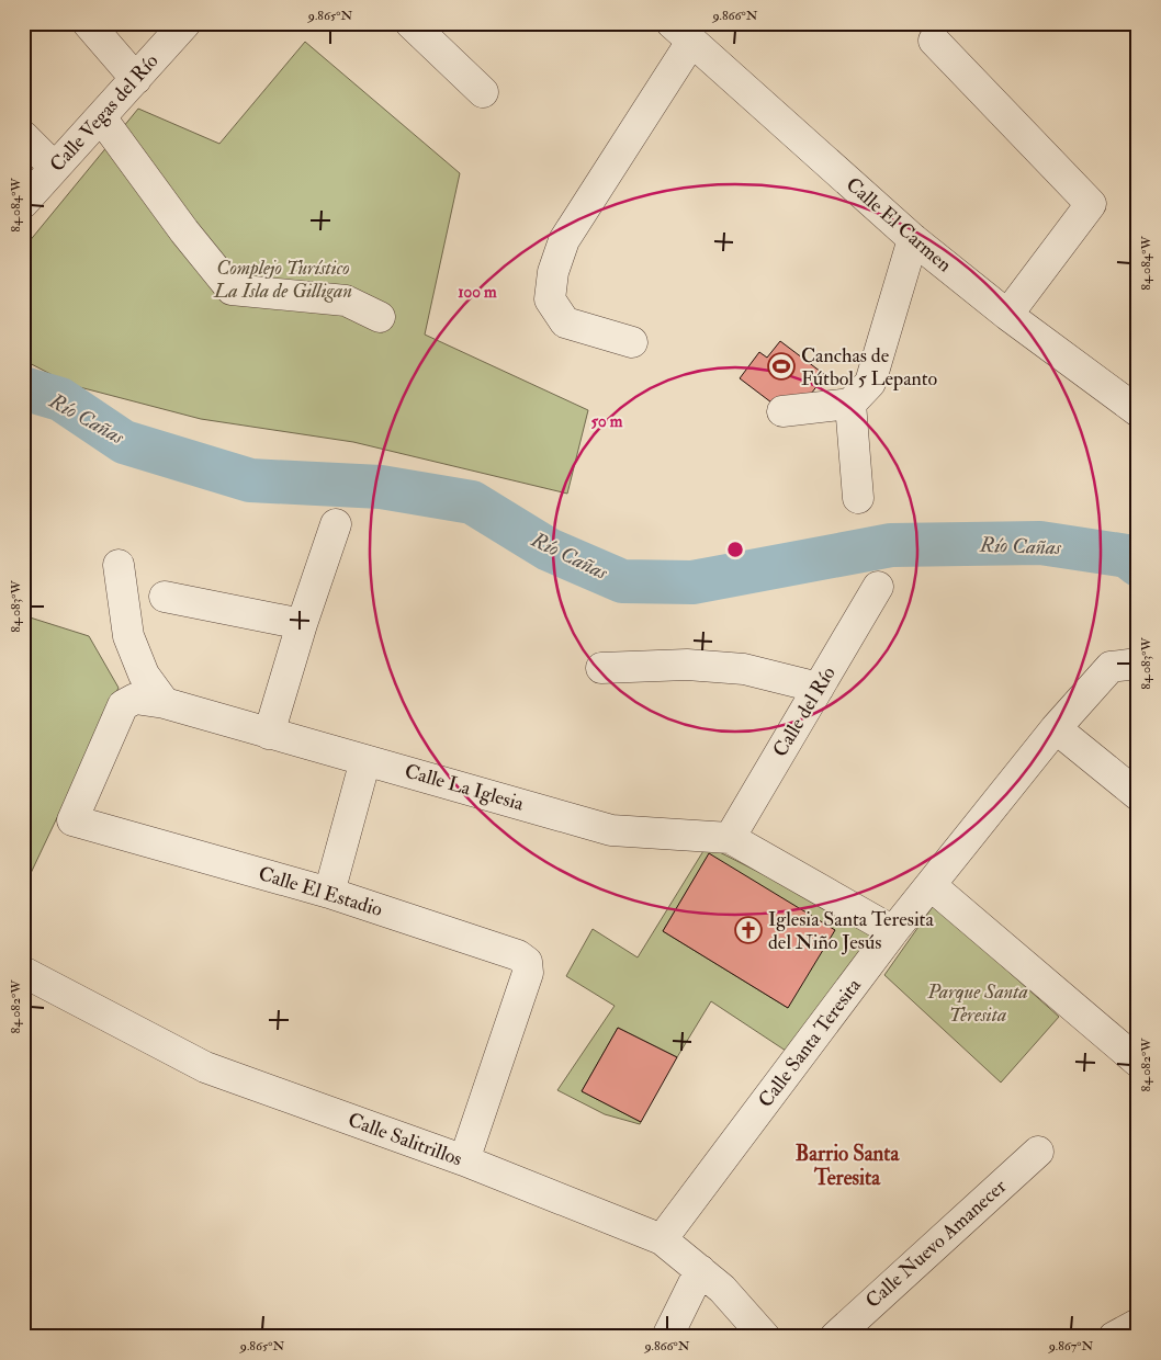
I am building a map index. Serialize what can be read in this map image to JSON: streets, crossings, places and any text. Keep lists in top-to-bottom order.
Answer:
{
  "streets": {
    "street": [
      "Calle Vegas del Río",
      "Calle El Carmen",
      "Calle del Río",
      "Calle La Iglesia",
      "Calle El Estadio",
      "Calle Santa Teresita",
      "Calle Salitrillos",
      "Calle Nuevo Amanecer"
    ]
  },
  "crossings": [
    ["Calle del Río", "Calle La Iglesia"],
    ["Calle La Iglesia", "Calle El Estadio"],
    ["Calle La Iglesia", "Calle Santa Teresita"],
    ["Calle El Estadio", "Calle Salitrillos"],
    ["Calle Santa Teresita", "Calle Salitrillos"]
  ],
  "districts": ["Barrio Santa Teresita"],
  "water": ["Río Cañas"],
  "parks": ["Complejo Turístico La Isla de Gilligan", "Parque Santa Teresita"],
  "places": {
    "sports": ["Canchas de Fútbol 5 Lepanto"],
    "church": ["Iglesia Santa Teresita del Niño Jesús"]
  },
  "coordinates": [
    "9.865°N",
    "9.866°N",
    "84.084°W",
    "84.083°W",
    "84.082°W",
    "9.867°N"
  ],
  "rings": ["100 m", "50 m"]
}
